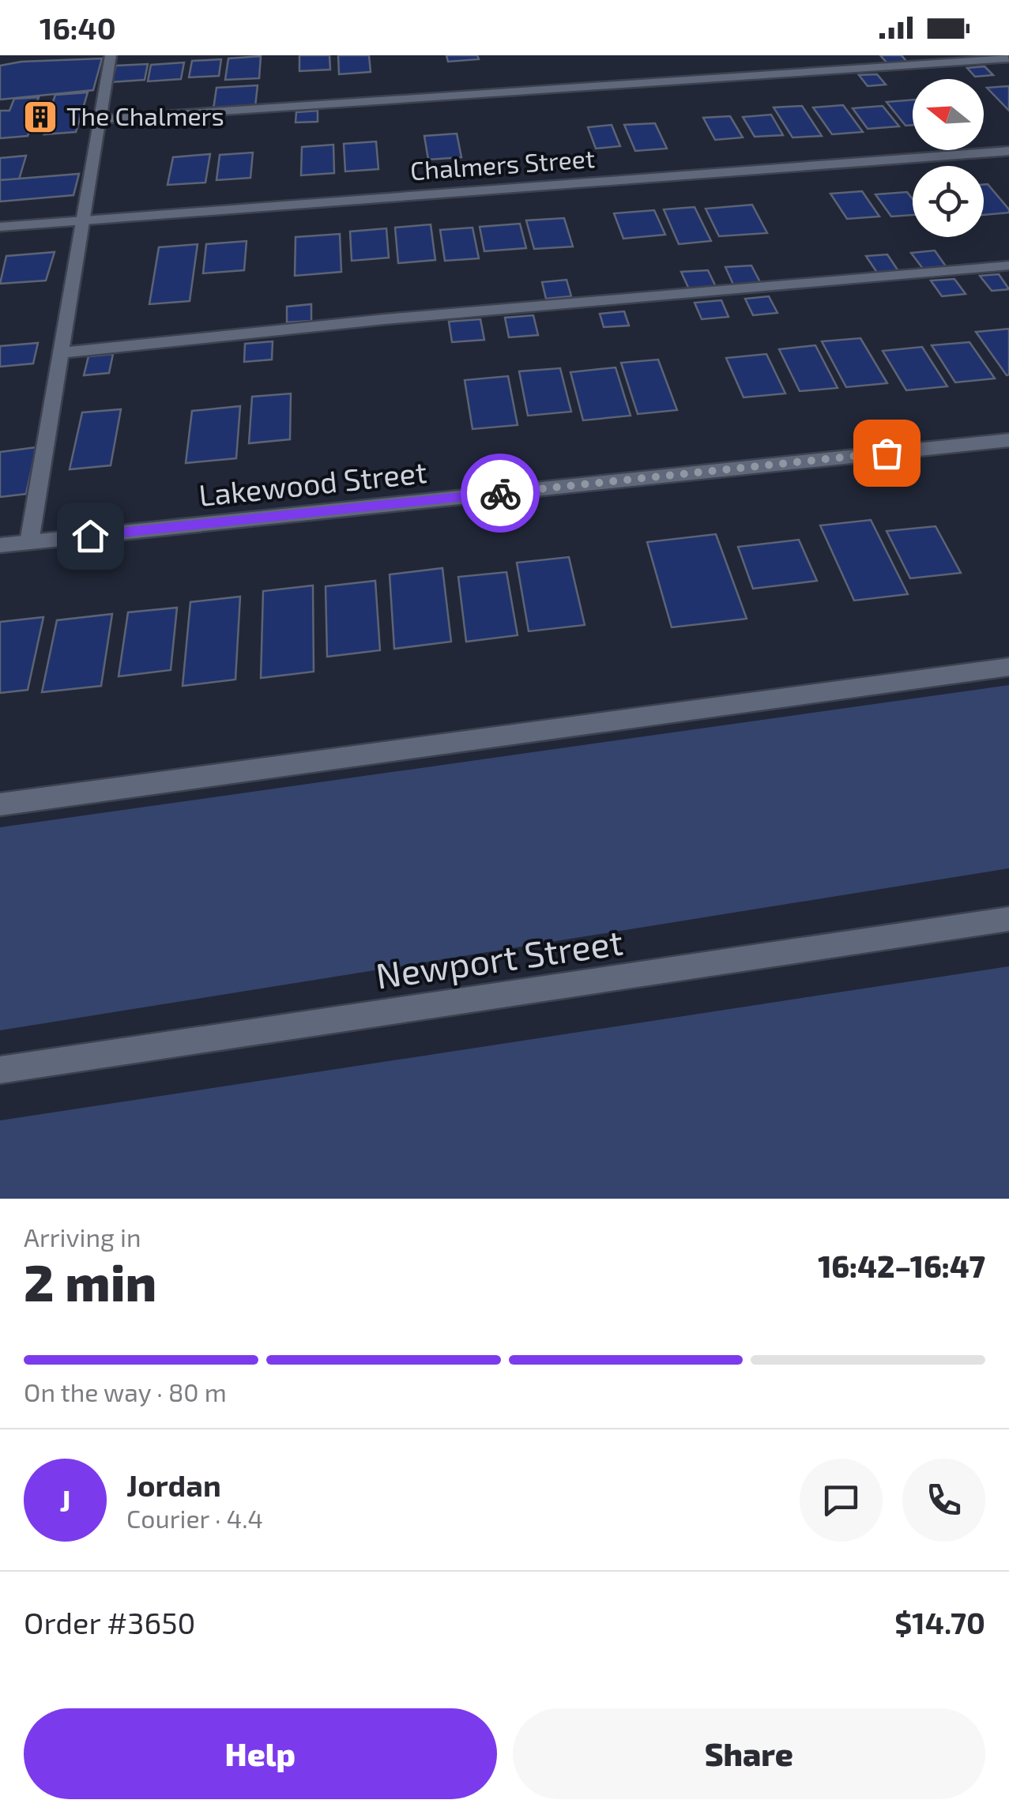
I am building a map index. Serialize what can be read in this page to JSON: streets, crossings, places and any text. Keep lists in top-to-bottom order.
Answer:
{
  "streets": {
    "street": ["Chalmers Street", "Lakewood Street", "Newport Street"]
  },
  "places": {
    "building": ["The Chalmers"]
  },
  "north": "left",
  "page": {
    "status": "16:40",
    "heading": ["2 min", "Arriving in", "16:42–16:47"],
    "panel": [
      "Jordan",
      "Courier · 4.4",
      "Order #3650",
      "$14.70"
    ],
    "bar": "On the way · 80 m",
    "round": "J",
    "buttons": ["Help", "Share"]
  }
}
